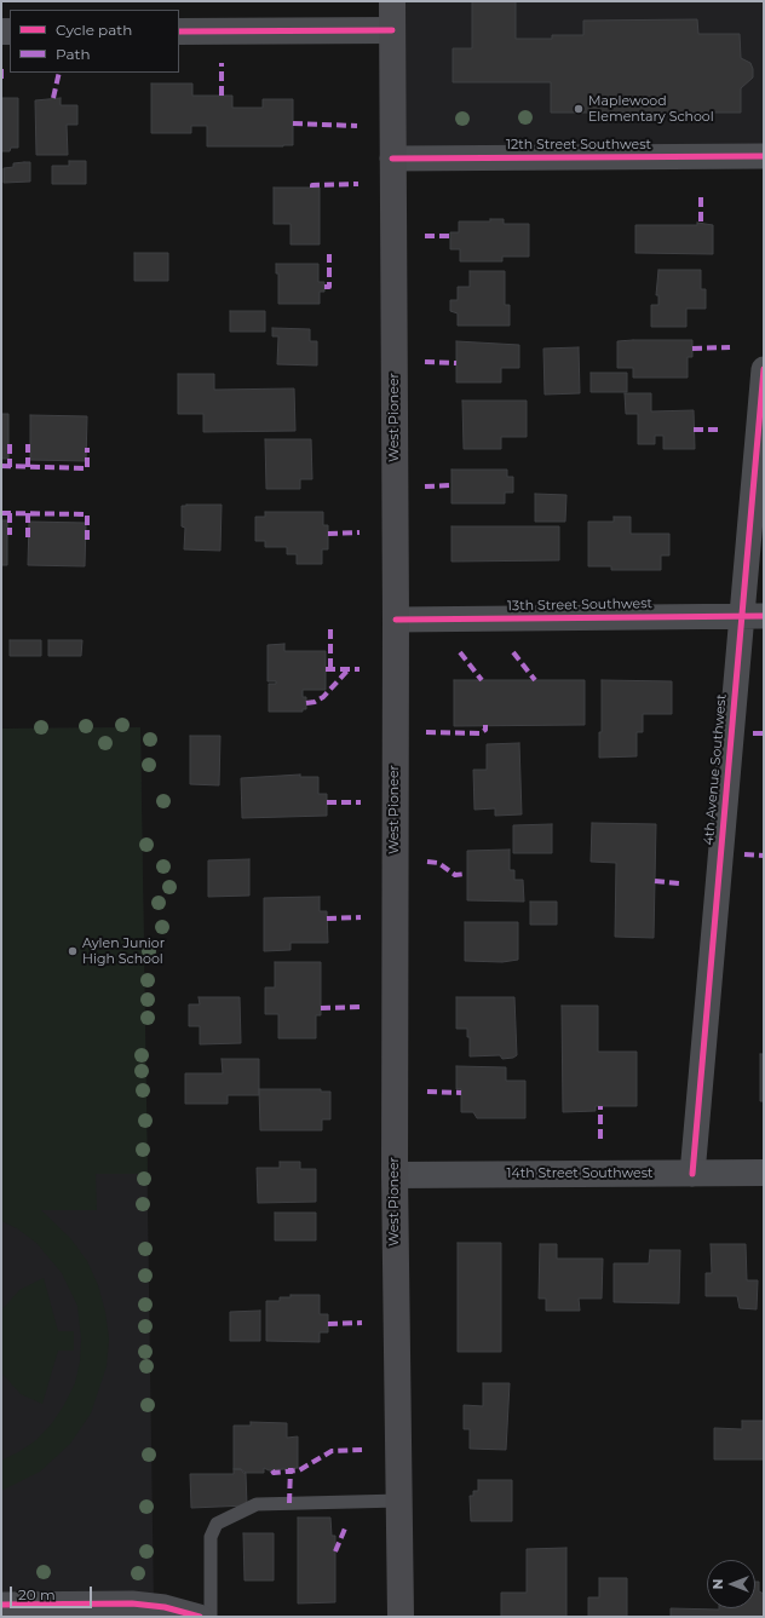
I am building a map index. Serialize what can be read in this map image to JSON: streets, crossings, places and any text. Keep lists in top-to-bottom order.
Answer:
{
  "streets": {
    "main road": ["West Pioneer"],
    "street": [
      "12th Street Southwest",
      "13th Street Southwest",
      "4th Avenue Southwest",
      "14th Street Southwest"
    ]
  },
  "crossings": [
    ["12th Street Southwest", "West Pioneer"],
    ["West Pioneer", "13th Street Southwest"],
    ["West Pioneer", "14th Street Southwest"],
    ["13th Street Southwest", "4th Avenue Southwest"],
    ["4th Avenue Southwest", "14th Street Southwest"]
  ],
  "places": ["Maplewood Elementary School", "Aylen Junior High School"],
  "legend": ["Cycle path", "Path"],
  "scale_bar": "20 m",
  "north": "left"
}
